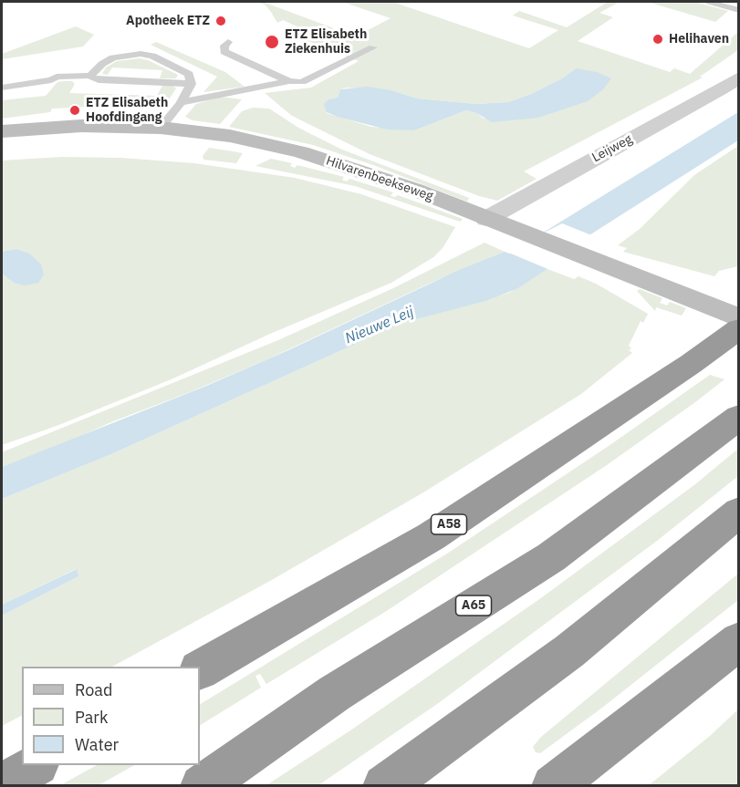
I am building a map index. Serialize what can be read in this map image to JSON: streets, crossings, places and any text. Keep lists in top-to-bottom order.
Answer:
{
  "streets": {
    "highway": ["A58", "A65"],
    "street": ["Leijweg", "Hilvarenbeekseweg"]
  },
  "crossings": [
    ["Leijweg", "Hilvarenbeekseweg"]
  ],
  "water": ["Nieuwe Leij"],
  "places": [
    "Apotheek ETZ",
    "Helihaven",
    "ETZ Elisabeth Ziekenhuis",
    "ETZ Elisabeth Hoofdingang"
  ],
  "legend": ["Road", "Park", "Water"]
}
